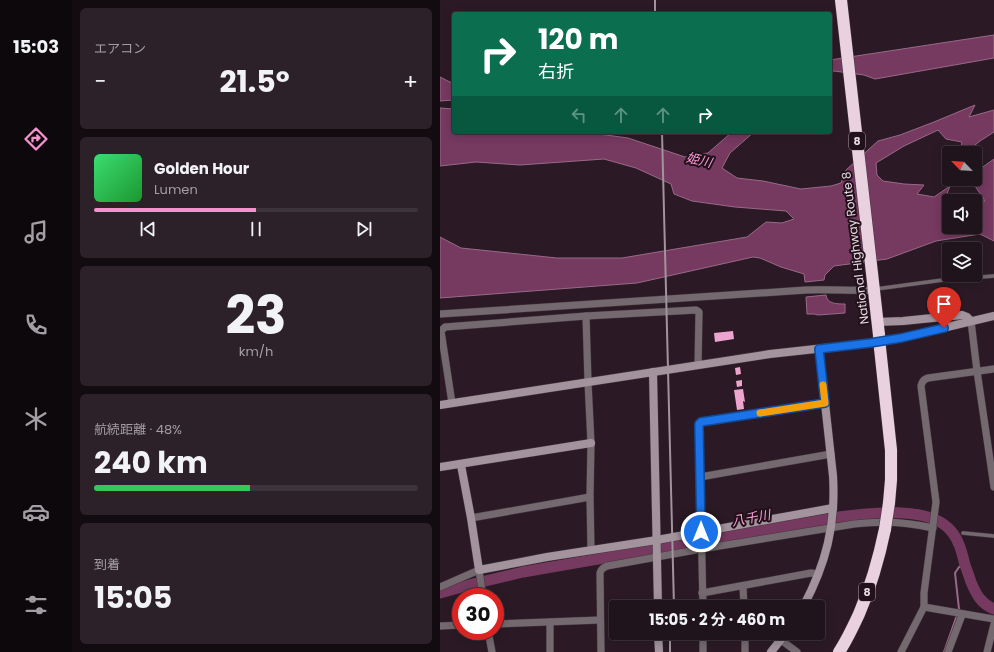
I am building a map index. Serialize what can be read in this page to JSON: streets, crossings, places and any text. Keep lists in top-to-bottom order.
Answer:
{
  "streets": {
    "highway": ["8", "National Highway Route 8"]
  },
  "water": ["姫川", "八千川"],
  "north": "top left",
  "page": {
    "tabs": "15:03",
    "tile": [
      "エアコン",
      ["23", "km/h"],
      ["航続距離 · 48%", "240 km"],
      ["到着", "15:05"]
    ],
    "turn": ["120 m", "右折"],
    "heat": ["−", "21.5°", "+"],
    "song": ["Golden Hour", "Lumen"],
    "limit": "30",
    "trip": "15:05 · 2 分 · 460 m"
  }
}
